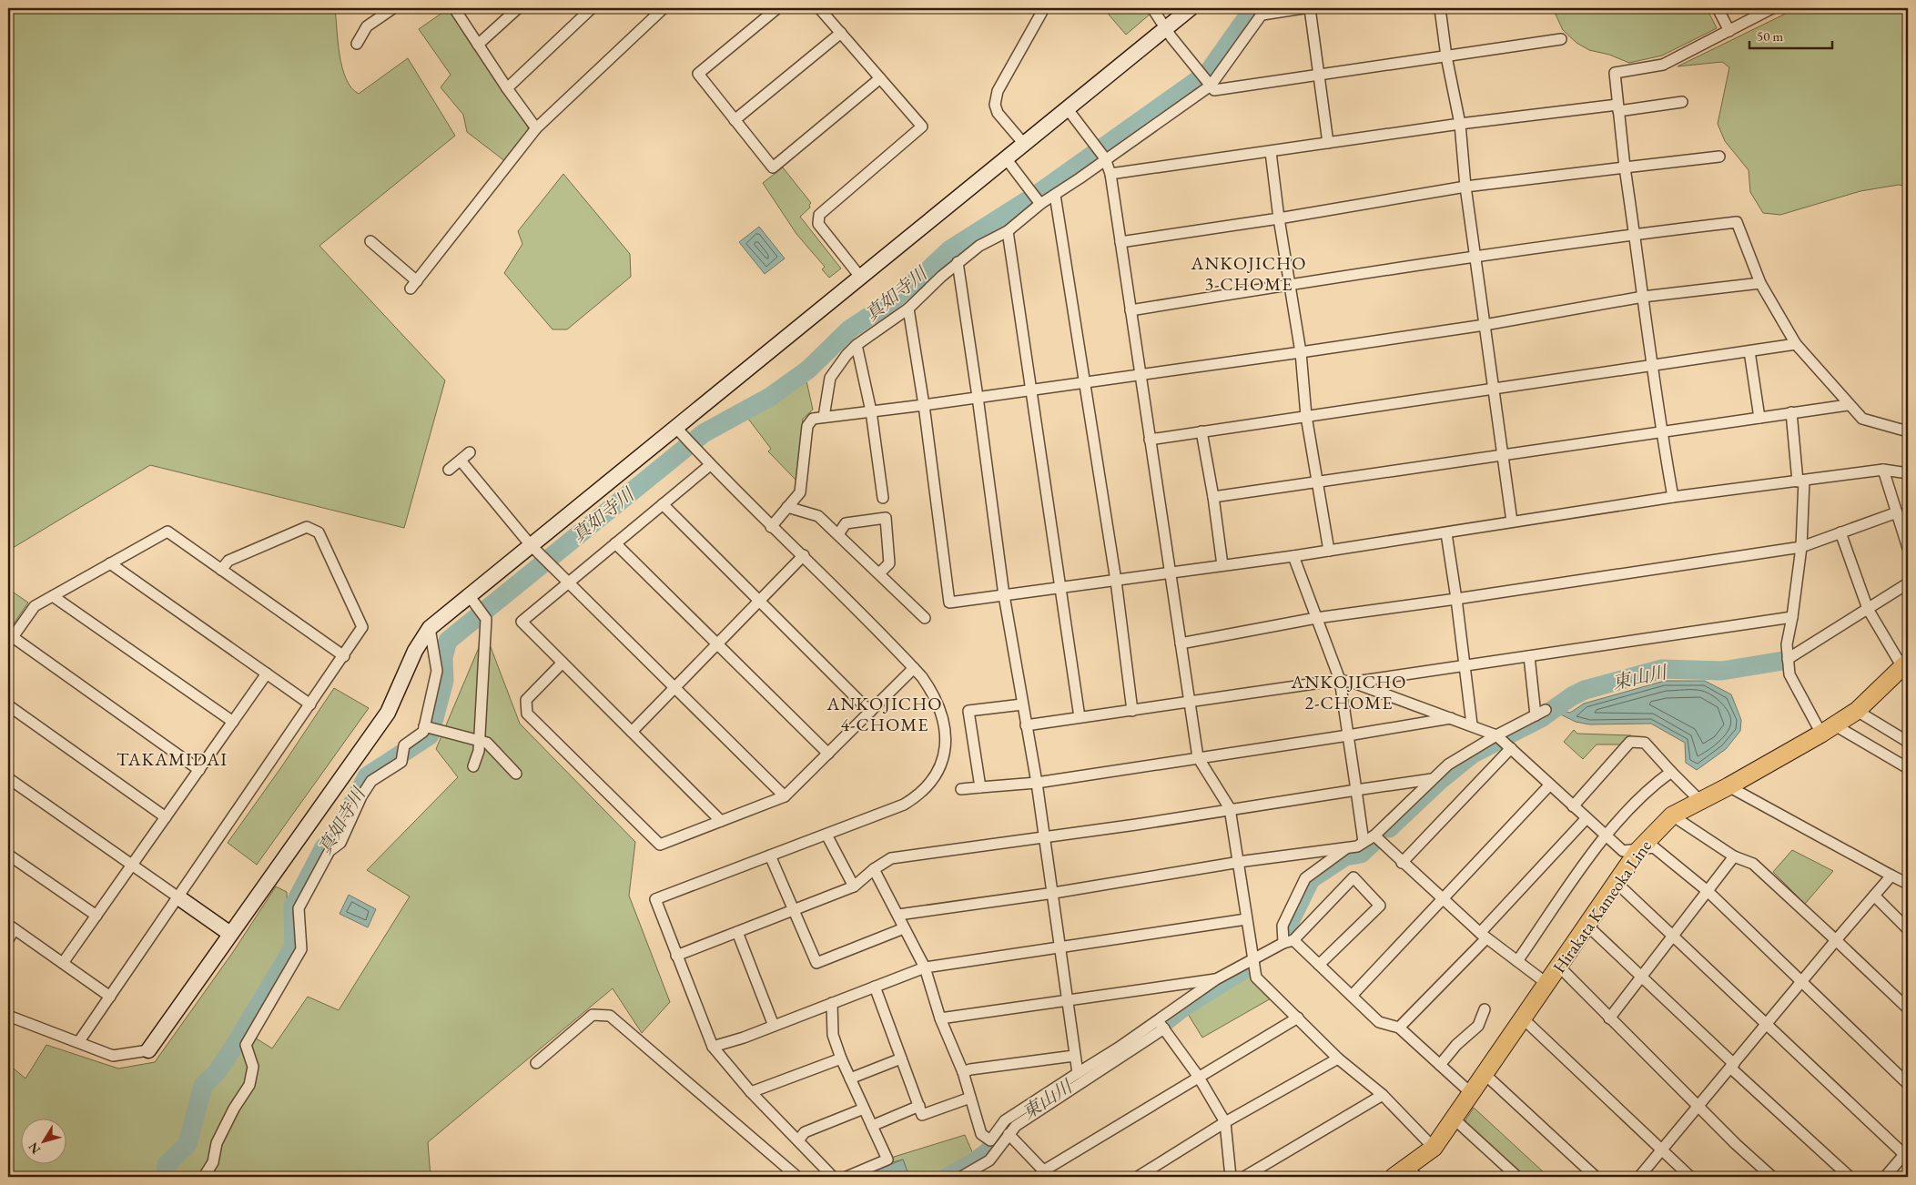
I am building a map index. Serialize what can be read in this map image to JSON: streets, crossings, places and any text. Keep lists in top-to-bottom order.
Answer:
{
  "streets": {
    "main road": ["Hirakata Kameoka Line"]
  },
  "districts": [
    "ANKOJICHO 3-CHOME",
    "ANKOJICHO 2-CHOME",
    "ANKOJICHO 4-CHOME",
    "TAKAMIDAI"
  ],
  "water": ["真如寺川", "東山川"],
  "scale_bar": "50 m",
  "north": "bottom left"
}
